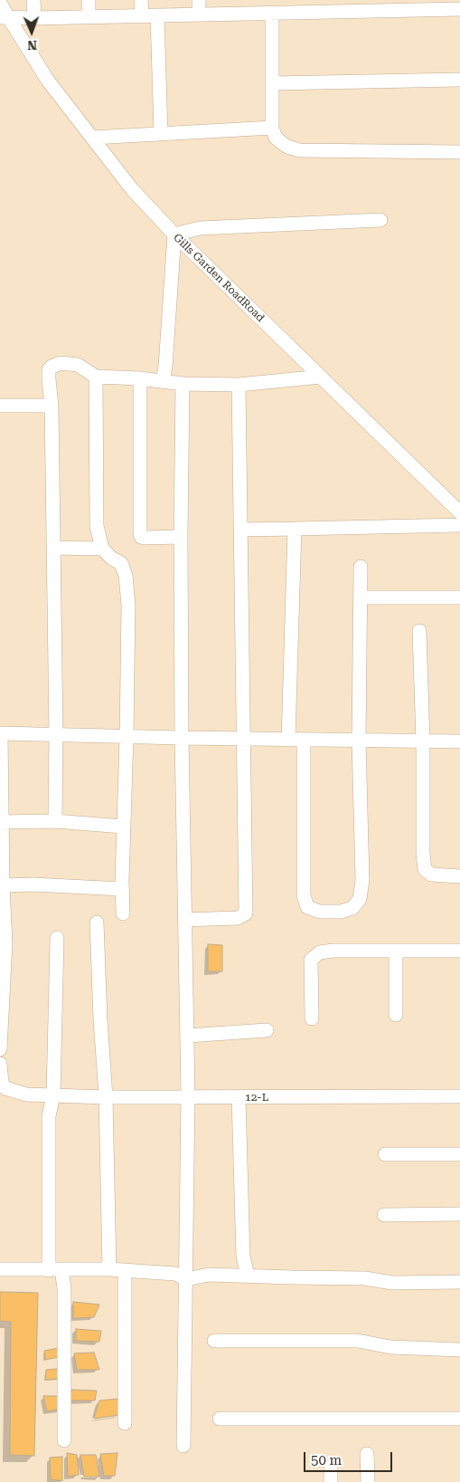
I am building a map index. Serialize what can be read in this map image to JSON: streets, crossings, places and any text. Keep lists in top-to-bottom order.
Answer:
{
  "streets": {
    "street": ["Gills Garden RoadRoad", "12-L"]
  },
  "scale_bar": "50 m",
  "north": "bottom"
}
